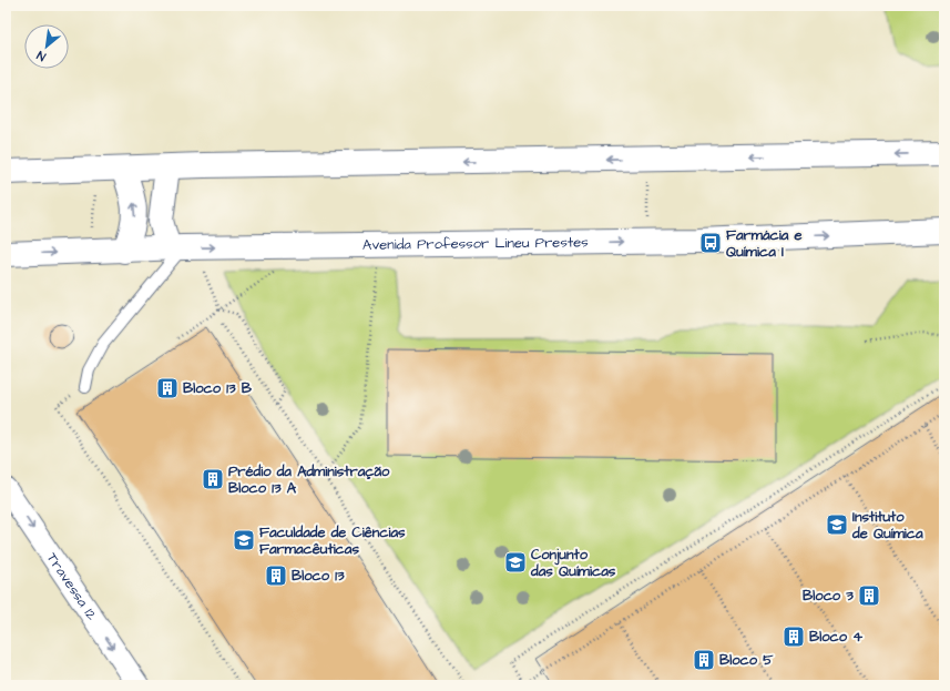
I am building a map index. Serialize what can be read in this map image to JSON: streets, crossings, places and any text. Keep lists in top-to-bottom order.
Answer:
{
  "streets": {
    "main road": ["Avenida Professor Lineu Prestes"],
    "street": ["Travessa 12"]
  },
  "one_way": ["Travessa 12"],
  "places": {
    "bus stop": ["Farmácia e Química I"],
    "building": [
      "Bloco 13 B",
      "Prédio da Administração Bloco 13 A",
      "Bloco 13",
      "Bloco 3",
      "Bloco 4",
      "Bloco 5"
    ],
    "school or university": ["Instituto de Química", "Faculdade de Ciências Farmacêuticas", "Conjunto das Químicas"]
  },
  "north": "bottom left"
}
